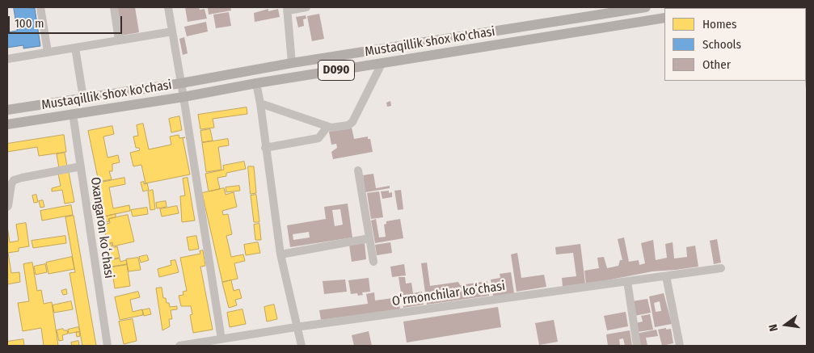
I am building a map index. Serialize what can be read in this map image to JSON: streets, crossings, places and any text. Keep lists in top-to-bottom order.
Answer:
{
  "streets": {
    "main road": ["Mustaqillik shox ko'chasi", "D090"],
    "street": ["Oxangaron koʻchasi", "Oʻrmonchilar koʻchasi"]
  },
  "crossings": [
    ["Mustaqillik shox ko'chasi", "Oxangaron koʻchasi"]
  ],
  "legend": ["Homes", "Schools", "Other"],
  "scale_bar": "100 m",
  "north": "left"
}
